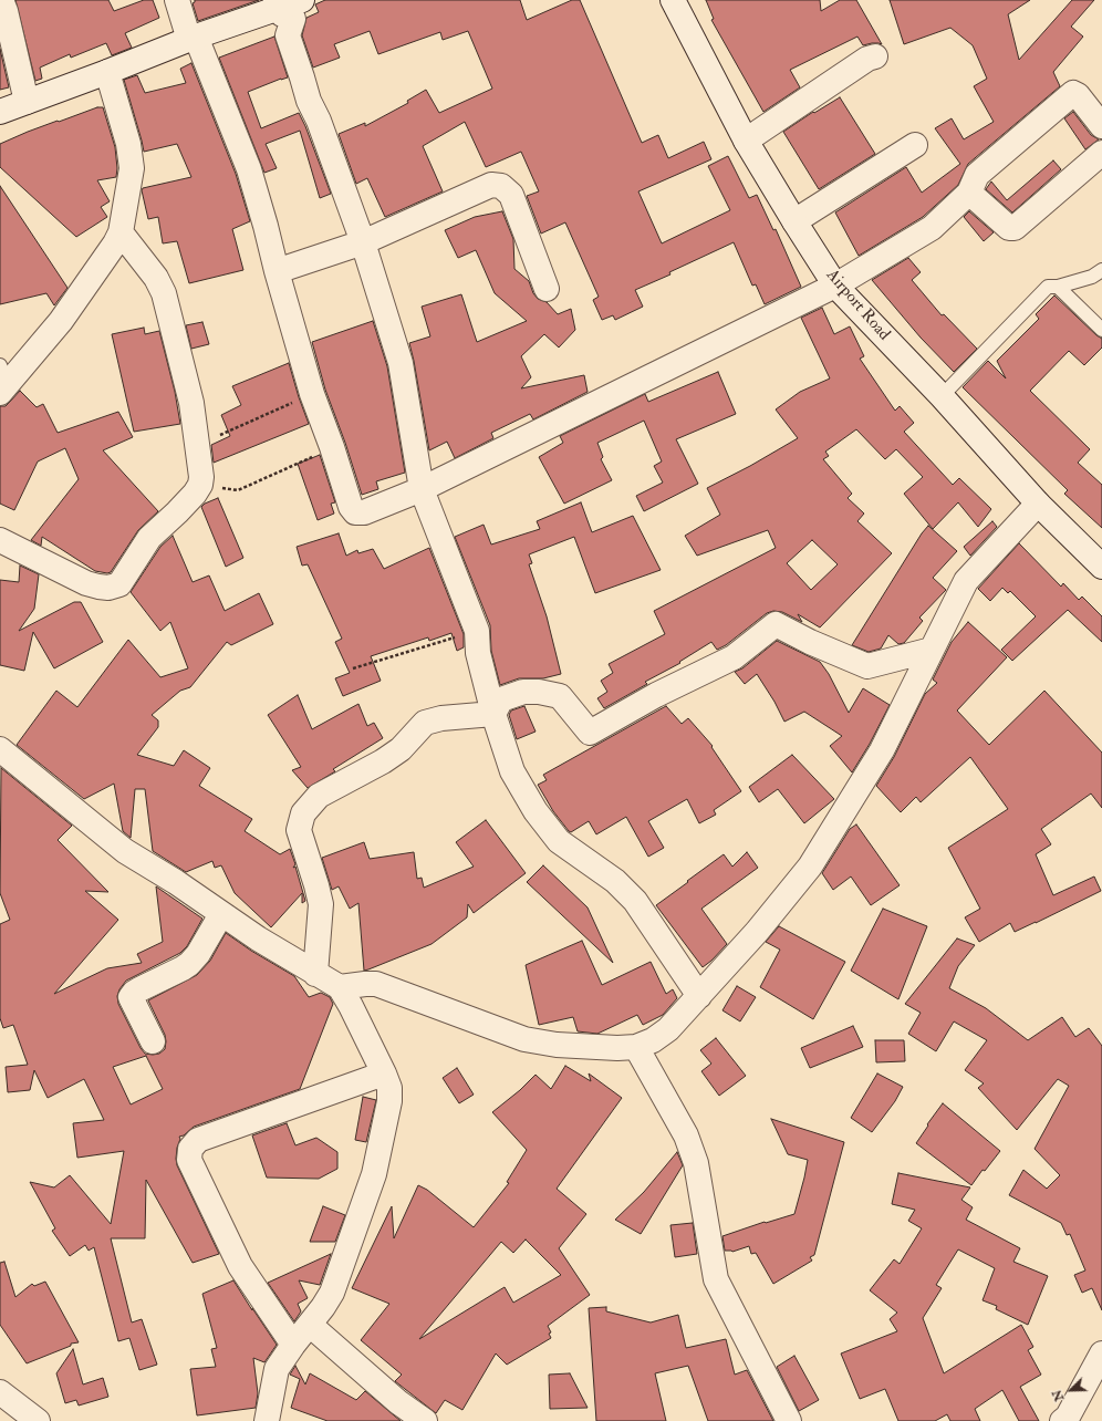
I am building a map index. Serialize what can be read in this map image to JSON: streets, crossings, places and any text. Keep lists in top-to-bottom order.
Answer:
{
  "streets": {
    "street": ["Airport Road"]
  },
  "north": "bottom left"
}
